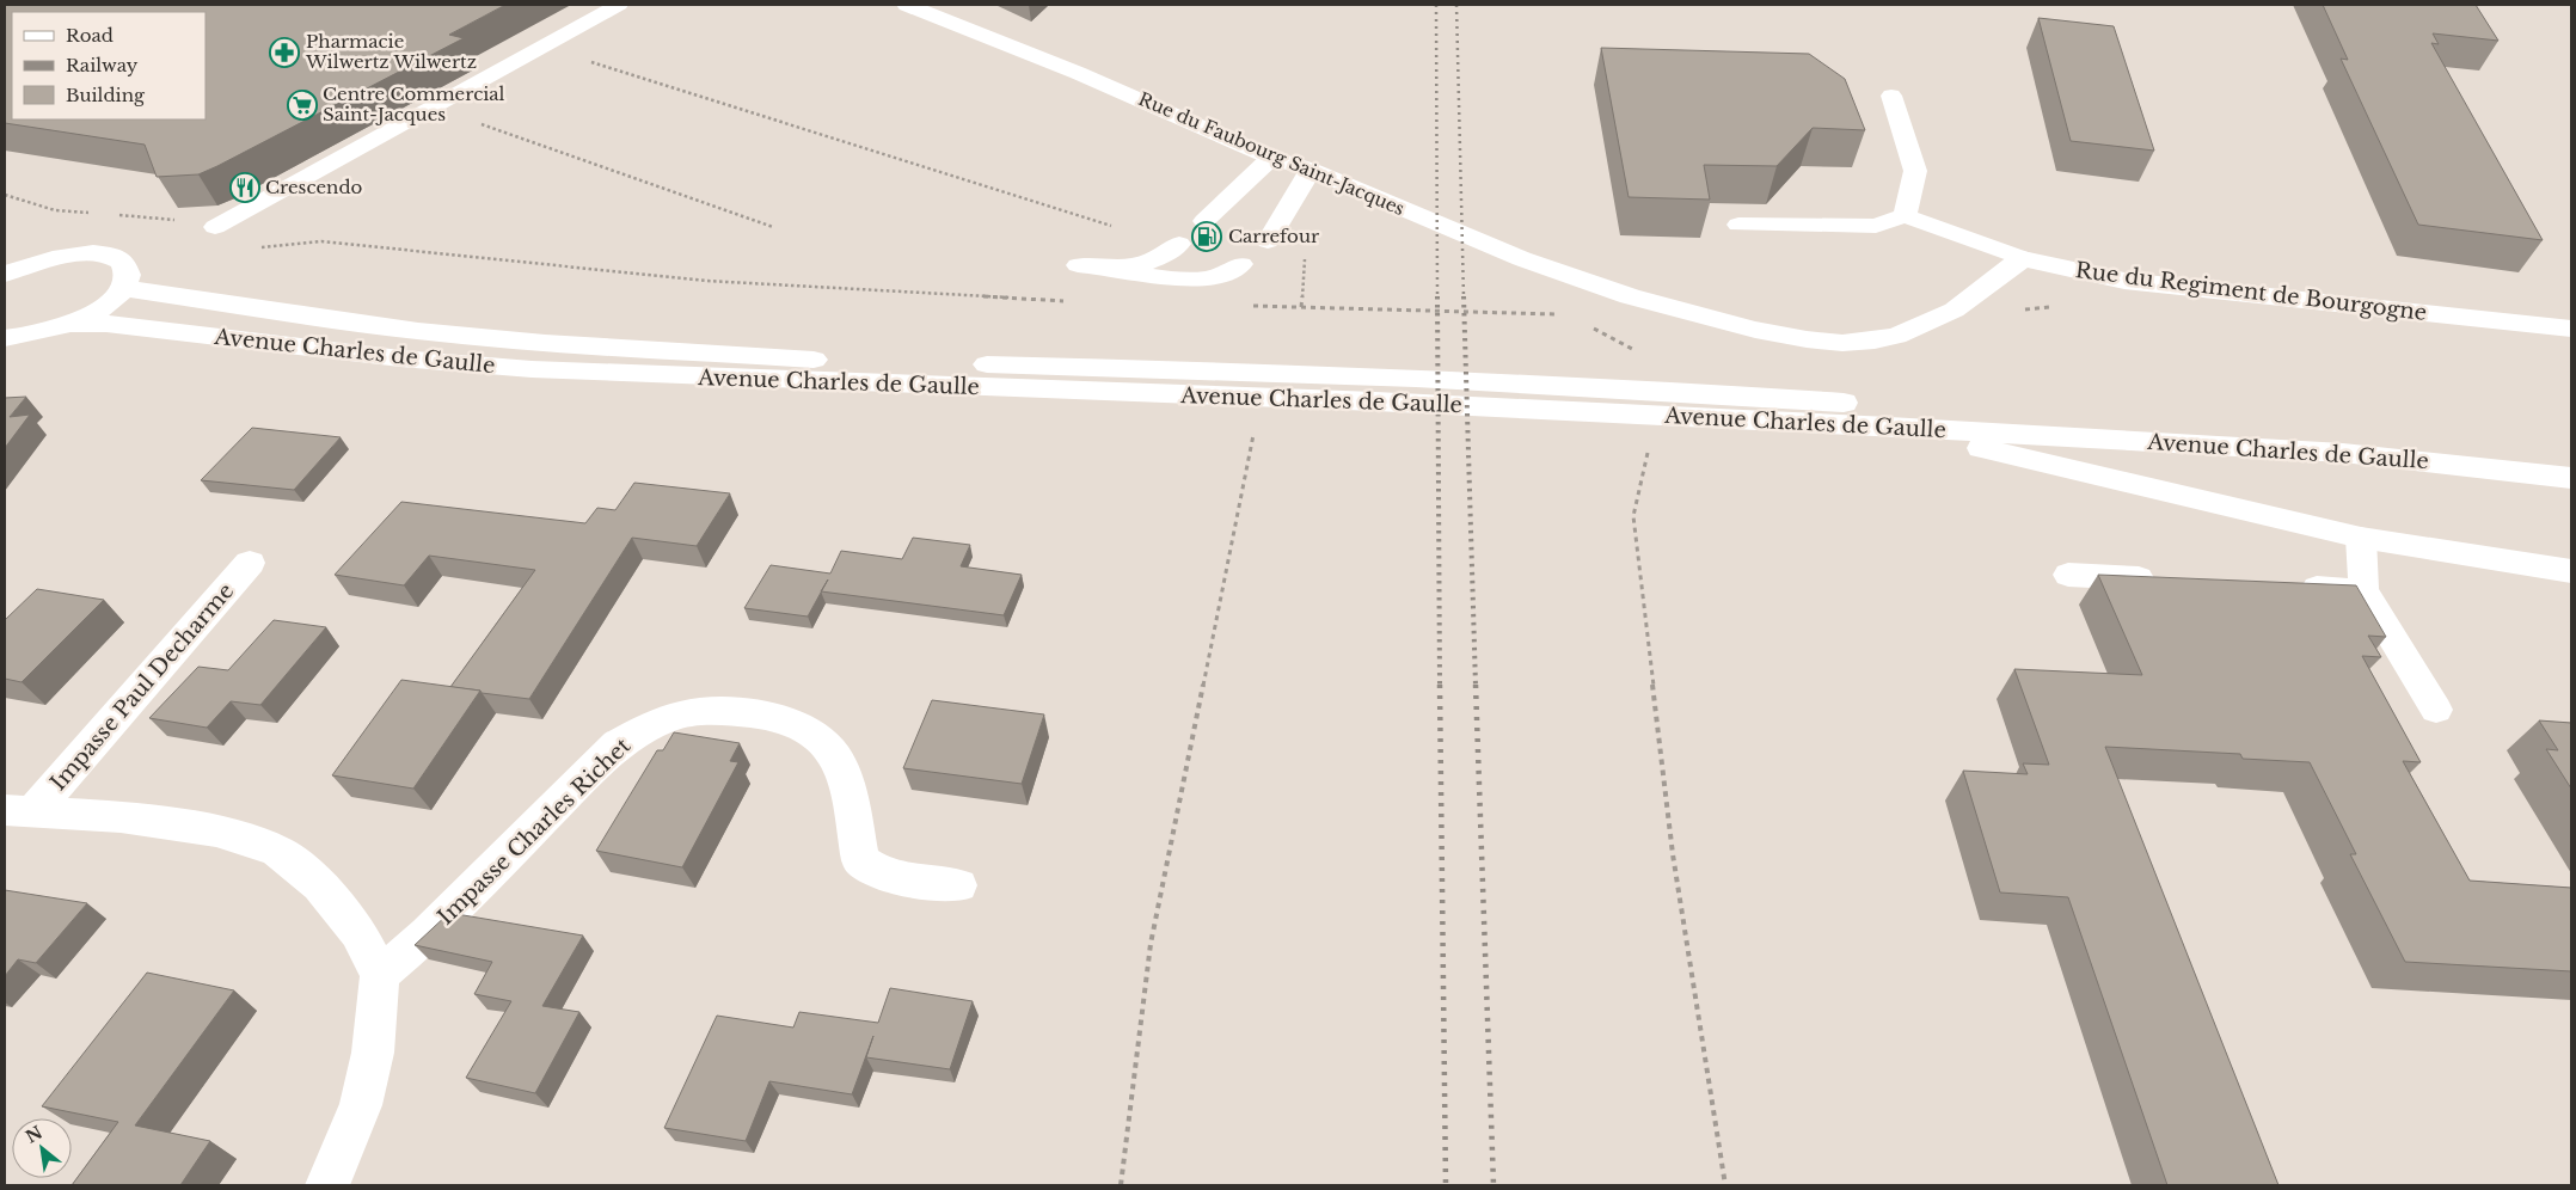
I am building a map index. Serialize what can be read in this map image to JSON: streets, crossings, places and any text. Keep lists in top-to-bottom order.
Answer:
{
  "streets": {
    "main road": [
      "Rue du Faubourg Saint-Jacques",
      "Rue du Regiment de Bourgogne",
      "Avenue Charles de Gaulle",
      "Impasse Paul Decharme",
      "Impasse Charles Richet"
    ]
  },
  "crossings": [
    ["Rue du Faubourg Saint-Jacques", "Rue du Regiment de Bourgogne"]
  ],
  "places": {
    "pharmacy": ["Pharmacie Wilwertz Wilwertz"],
    "supermarket": ["Centre Commercial Saint-Jacques"],
    "restaurant": ["Crescendo"],
    "fuel station": ["Carrefour"]
  },
  "legend": ["Road", "Railway", "Building"],
  "north": "top left"
}
